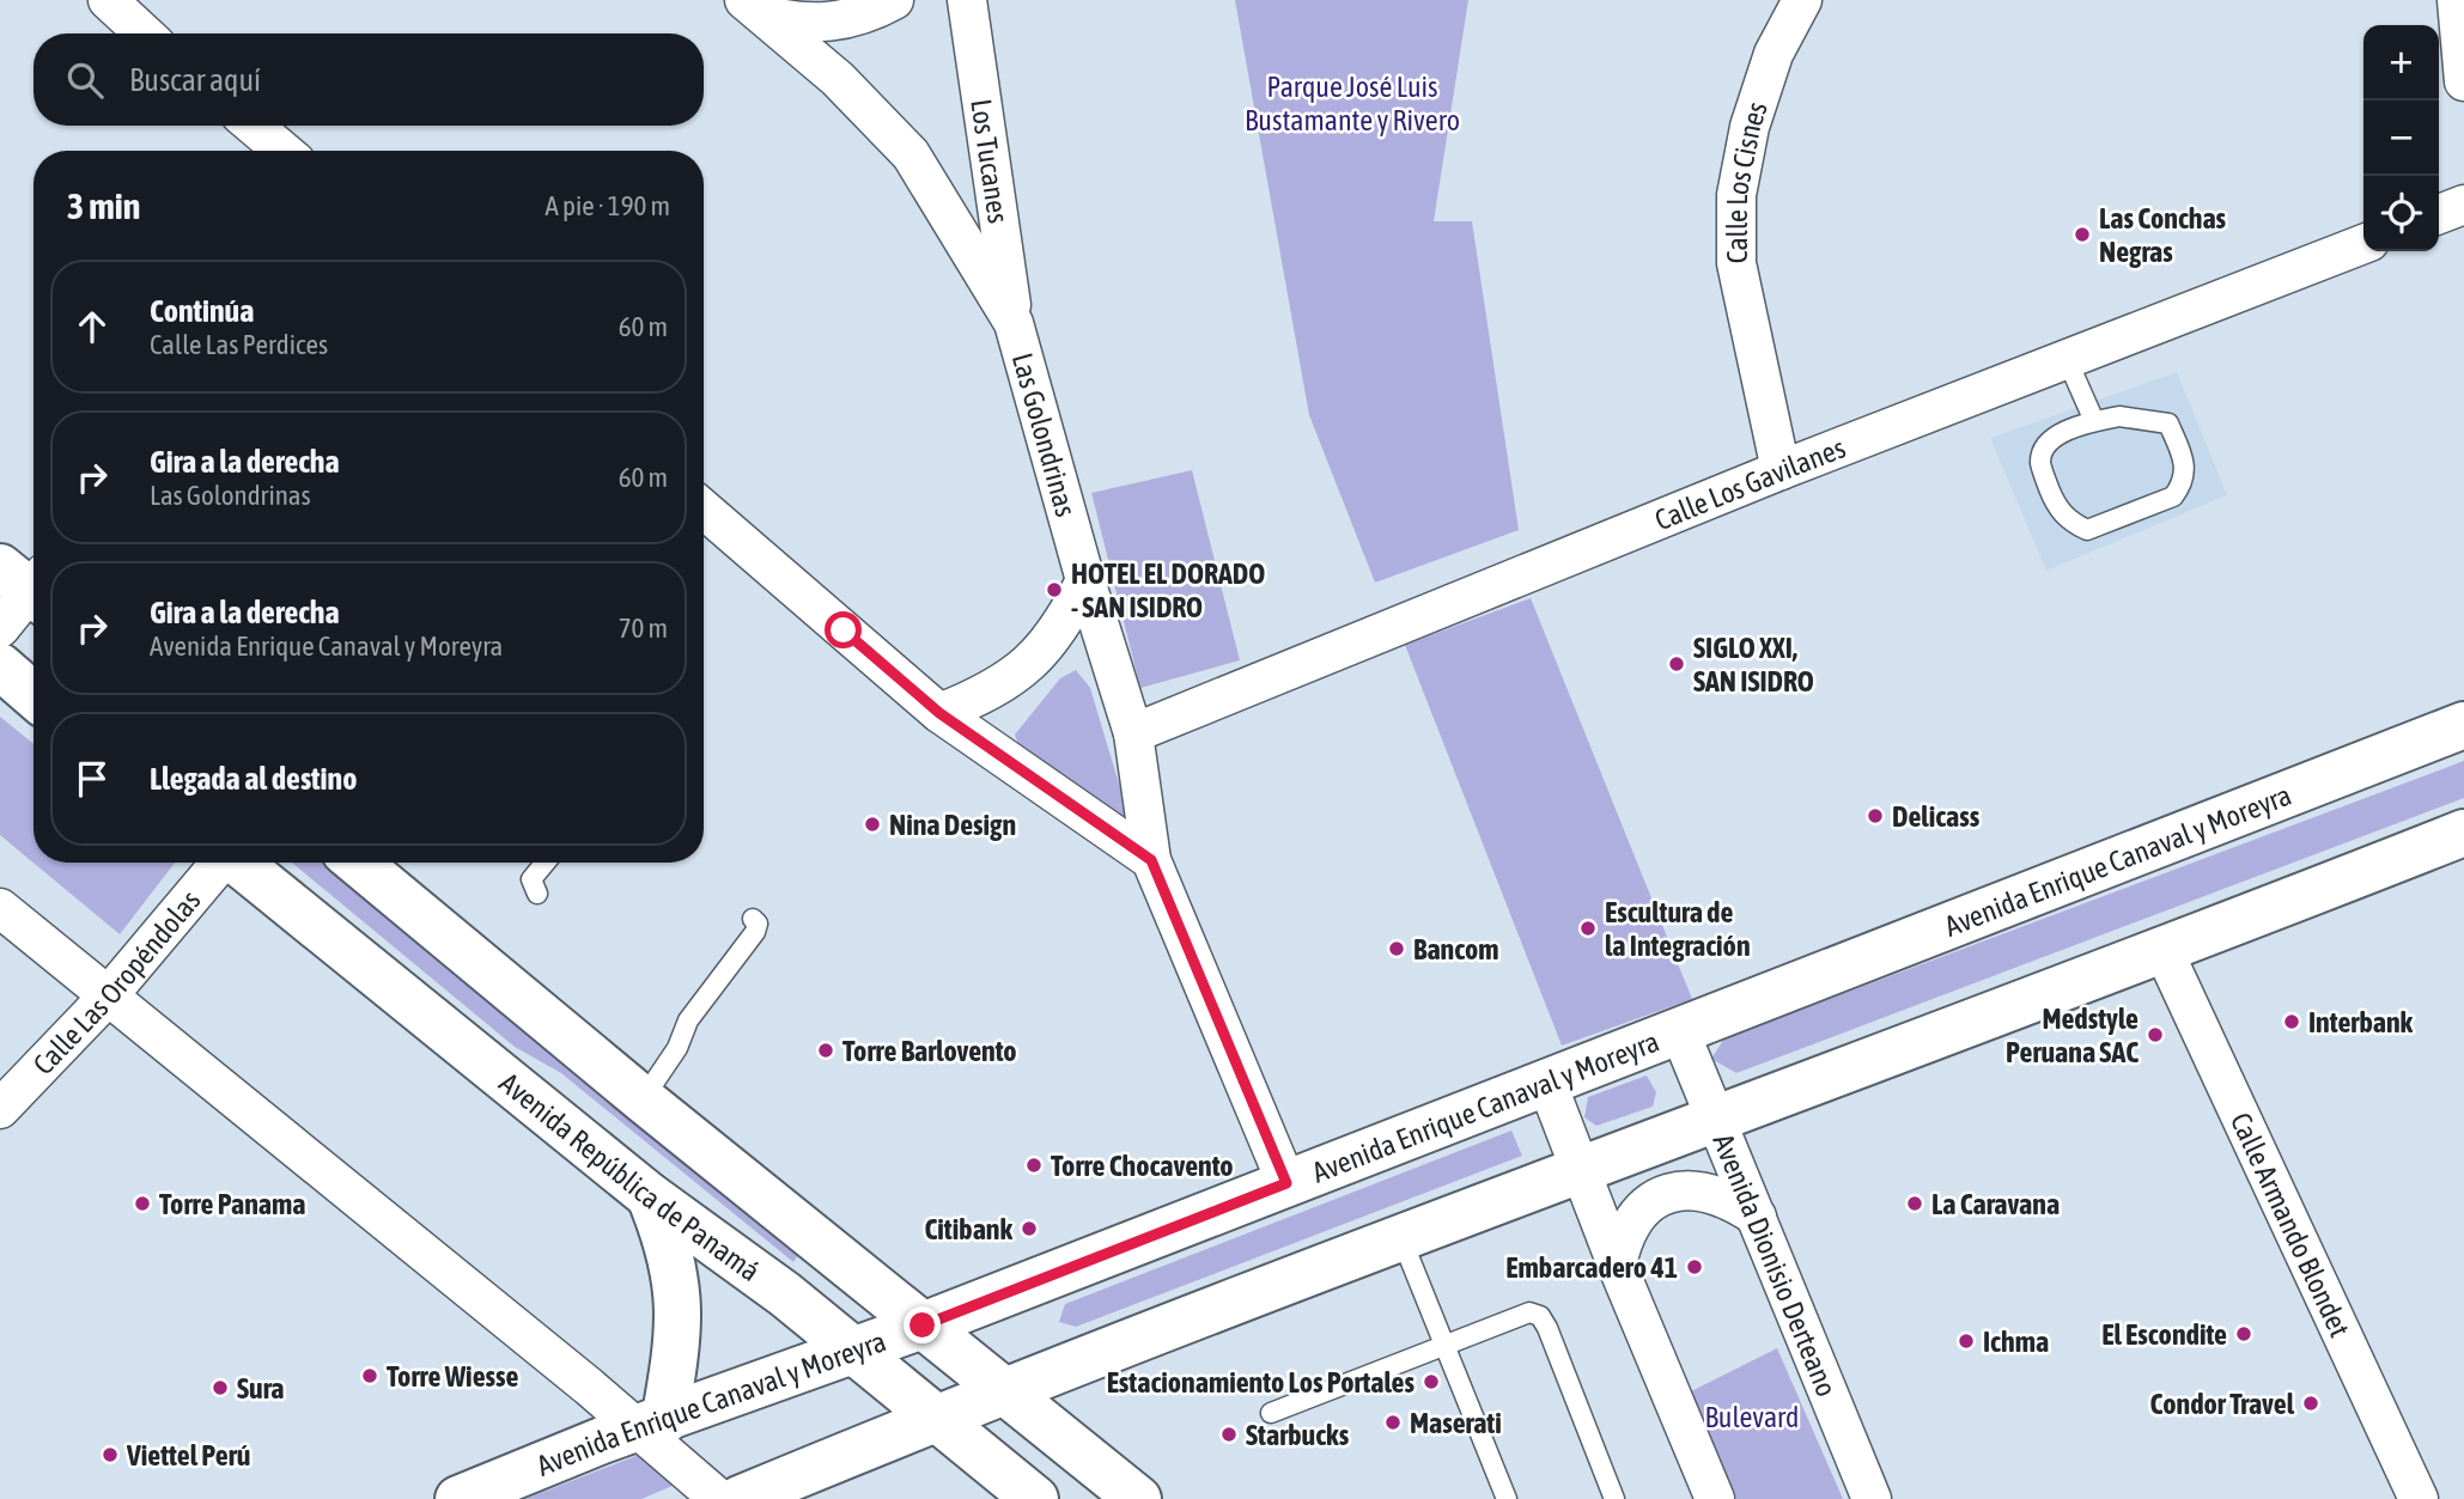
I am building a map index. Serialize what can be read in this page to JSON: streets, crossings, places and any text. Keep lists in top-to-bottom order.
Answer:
{
  "streets": {
    "street": [
      "Los Tucanes",
      "Calle Los Cisnes",
      "Las Golondrinas",
      "Calle Los Gavilanes",
      "Avenida Enrique Canaval y Moreyra",
      "Calle Las Oropéndolas",
      "Avenida República de Panamá",
      "Calle Armando Blondet",
      "Avenida Dionisio Derteano"
    ]
  },
  "crossings": [
    ["Los Tucanes", "Las Golondrinas"],
    ["Calle Los Cisnes", "Calle Los Gavilanes"],
    ["Las Golondrinas", "Calle Los Gavilanes"],
    ["Las Golondrinas", "Avenida Enrique Canaval y Moreyra"],
    ["Avenida Enrique Canaval y Moreyra", "Avenida República de Panamá"],
    ["Avenida Enrique Canaval y Moreyra", "Avenida Dionisio Derteano"]
  ],
  "parks": ["Parque José Luis Bustamante y Rivero", "Bulevard"],
  "places": [
    "Las Conchas Negras",
    "HOTEL EL DORADO - SAN ISIDRO",
    "SIGLO XXI, SAN ISIDRO",
    "Delicass",
    "Nina Design",
    "Escultura de la Integración",
    "Bancom",
    "Interbank",
    "Medstyle Peruana SAC",
    "Torre Barlovento",
    "Torre Chocavento",
    "Torre Panama",
    "La Caravana",
    "Citibank",
    "Embarcadero 41",
    "El Escondite",
    "Ichma",
    "Torre Wiesse",
    "Estacionamiento Los Portales",
    "Sura",
    "Condor Travel",
    "Maserati",
    "Starbucks",
    "Viettel Perú"
  ],
  "page": {
    "map_buttons": ["+", "−"],
    "search": "Buscar aquí",
    "heading": ["3 min", "A pie · 190 m"],
    "list": [
      ["Continúa", "Calle Las Perdices", "60 m"],
      ["Gira a la derecha", "Las Golondrinas", "60 m"],
      ["Gira a la derecha", "Avenida Enrique Canaval y Moreyra", "70 m"],
      "Llegada al destino"
    ]
  }
}
